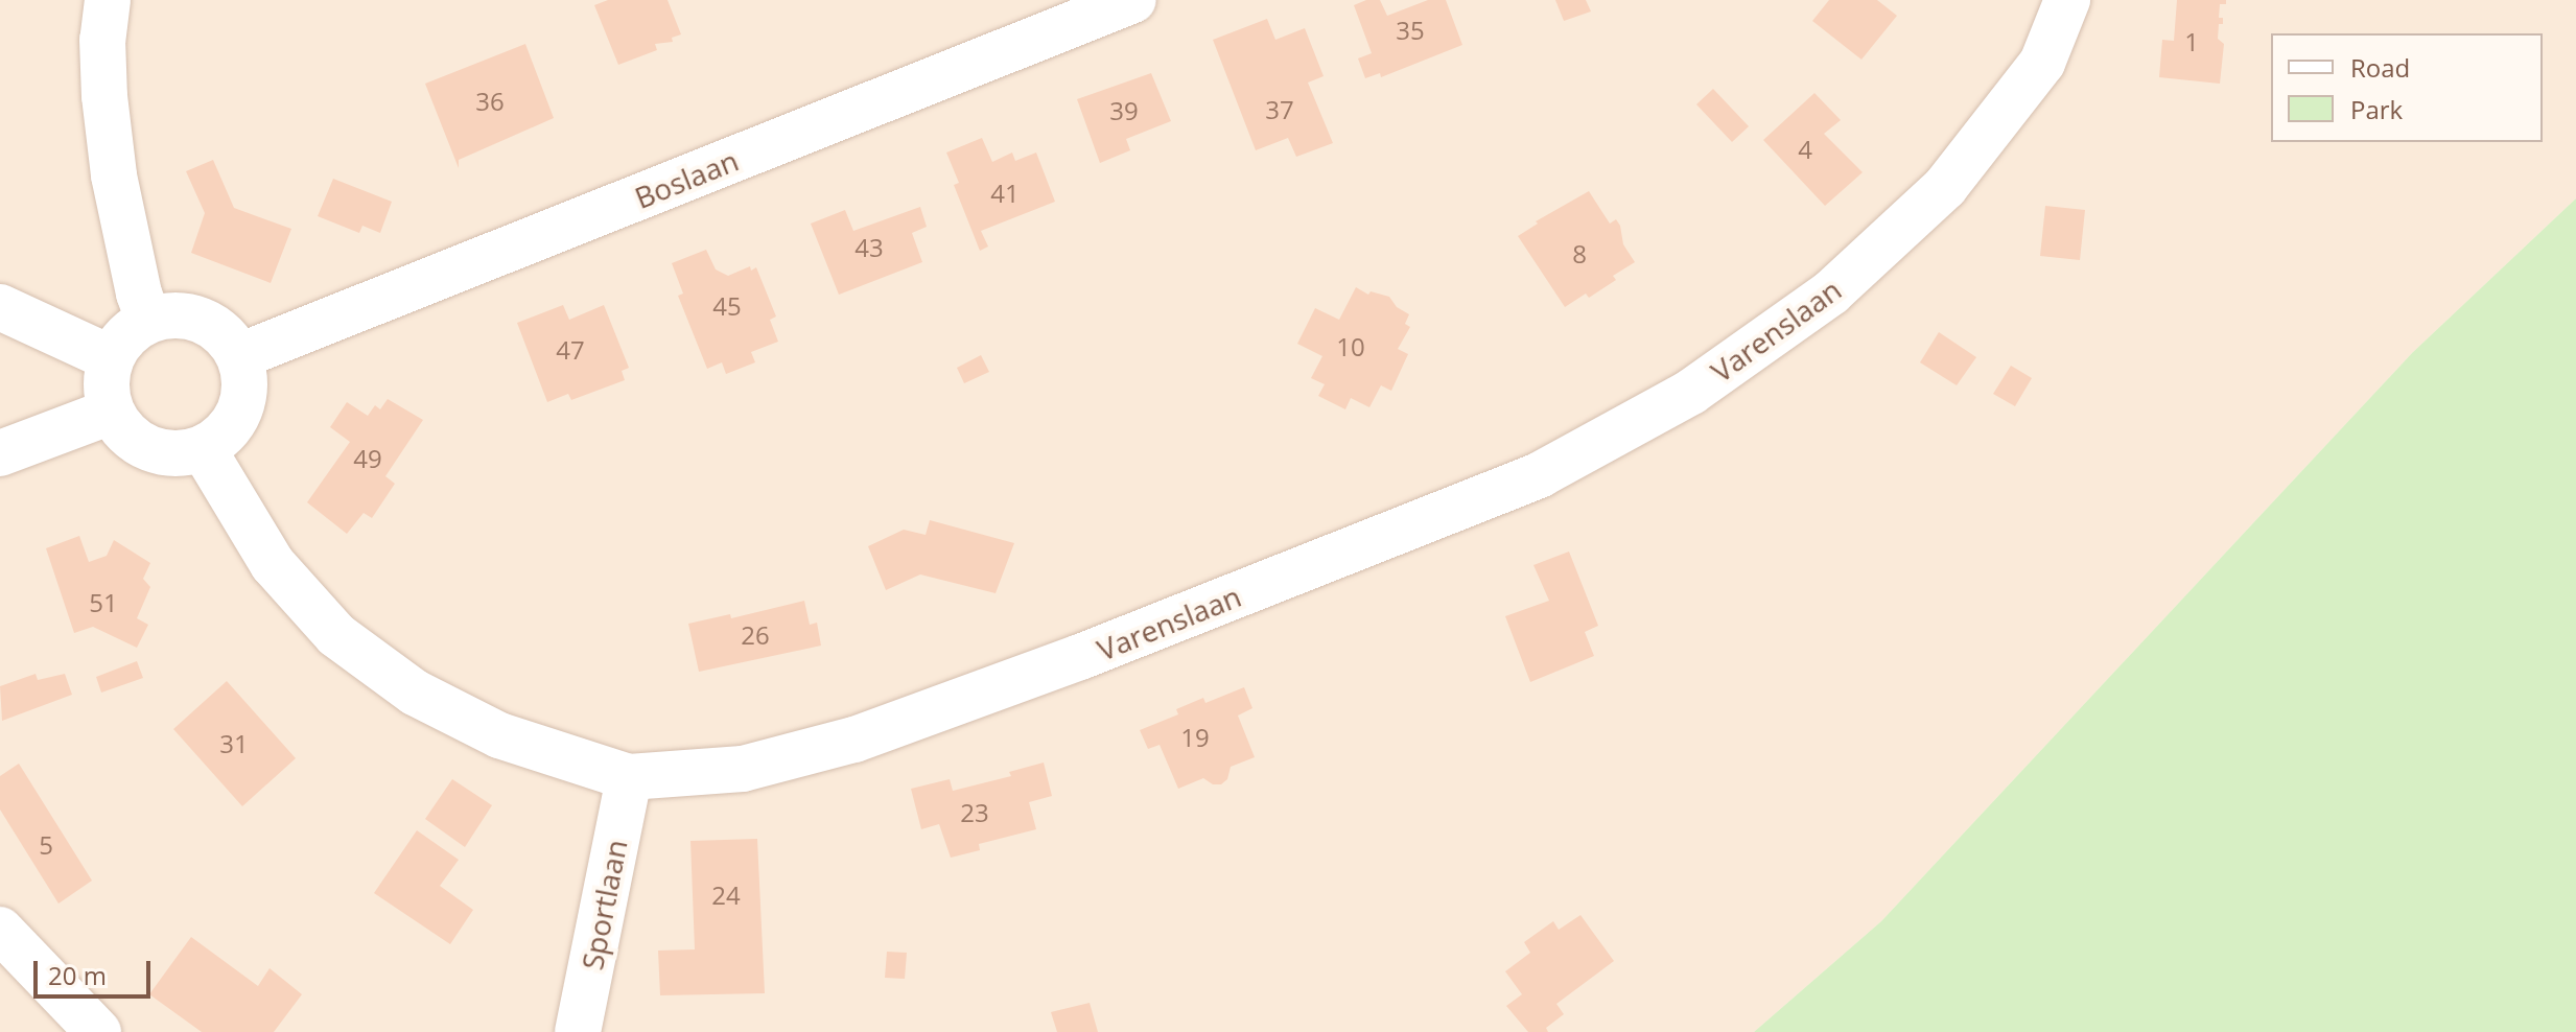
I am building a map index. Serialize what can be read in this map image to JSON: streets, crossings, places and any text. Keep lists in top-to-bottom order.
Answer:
{
  "streets": {
    "street": ["Boslaan", "Varenslaan", "Sportlaan"]
  },
  "crossings": [
    ["Boslaan", "Varenslaan"],
    ["Varenslaan", "Sportlaan"]
  ],
  "house_numbers": [
    "35",
    "1",
    "36",
    "37",
    "39",
    "4",
    "41",
    "43",
    "8",
    "45",
    "10",
    "47",
    "49",
    "51",
    "26",
    "19",
    "31",
    "23",
    "5",
    "24"
  ],
  "legend": ["Road", "Park"],
  "scale_bar": "20 m"
}
